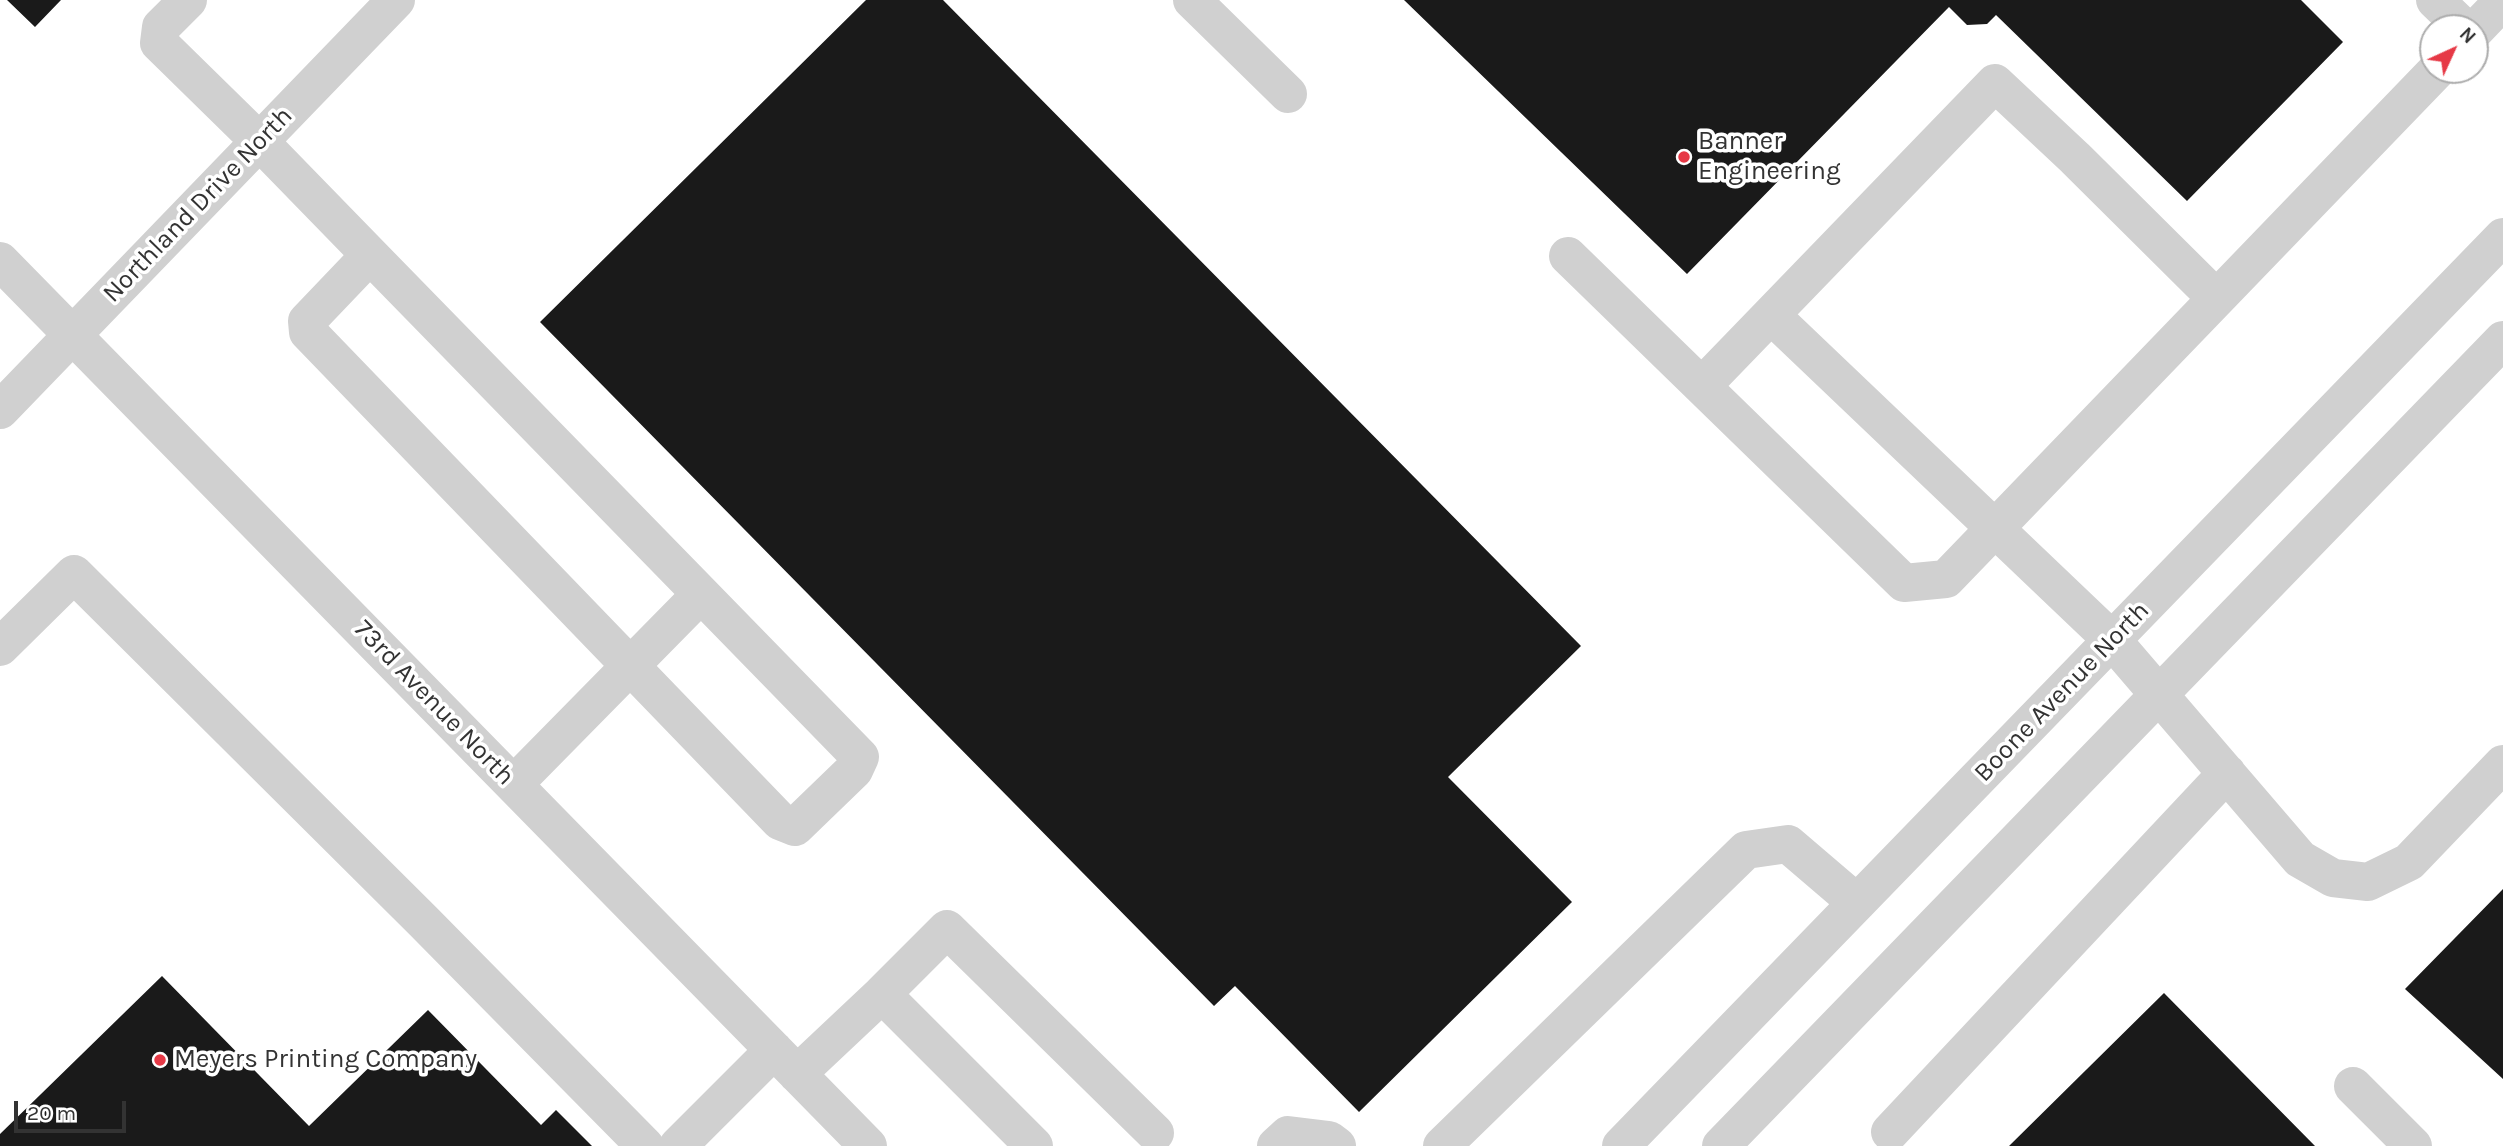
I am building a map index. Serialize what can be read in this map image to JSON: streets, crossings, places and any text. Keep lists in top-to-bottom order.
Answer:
{
  "streets": {
    "street": ["Northland Drive North", "Boone Avenue North", "73rd Avenue North"]
  },
  "crossings": [
    ["Northland Drive North", "73rd Avenue North"]
  ],
  "places": ["Banner Engineering", "Meyers Printing Company"],
  "scale_bar": "20 m",
  "north": "top right"
}
